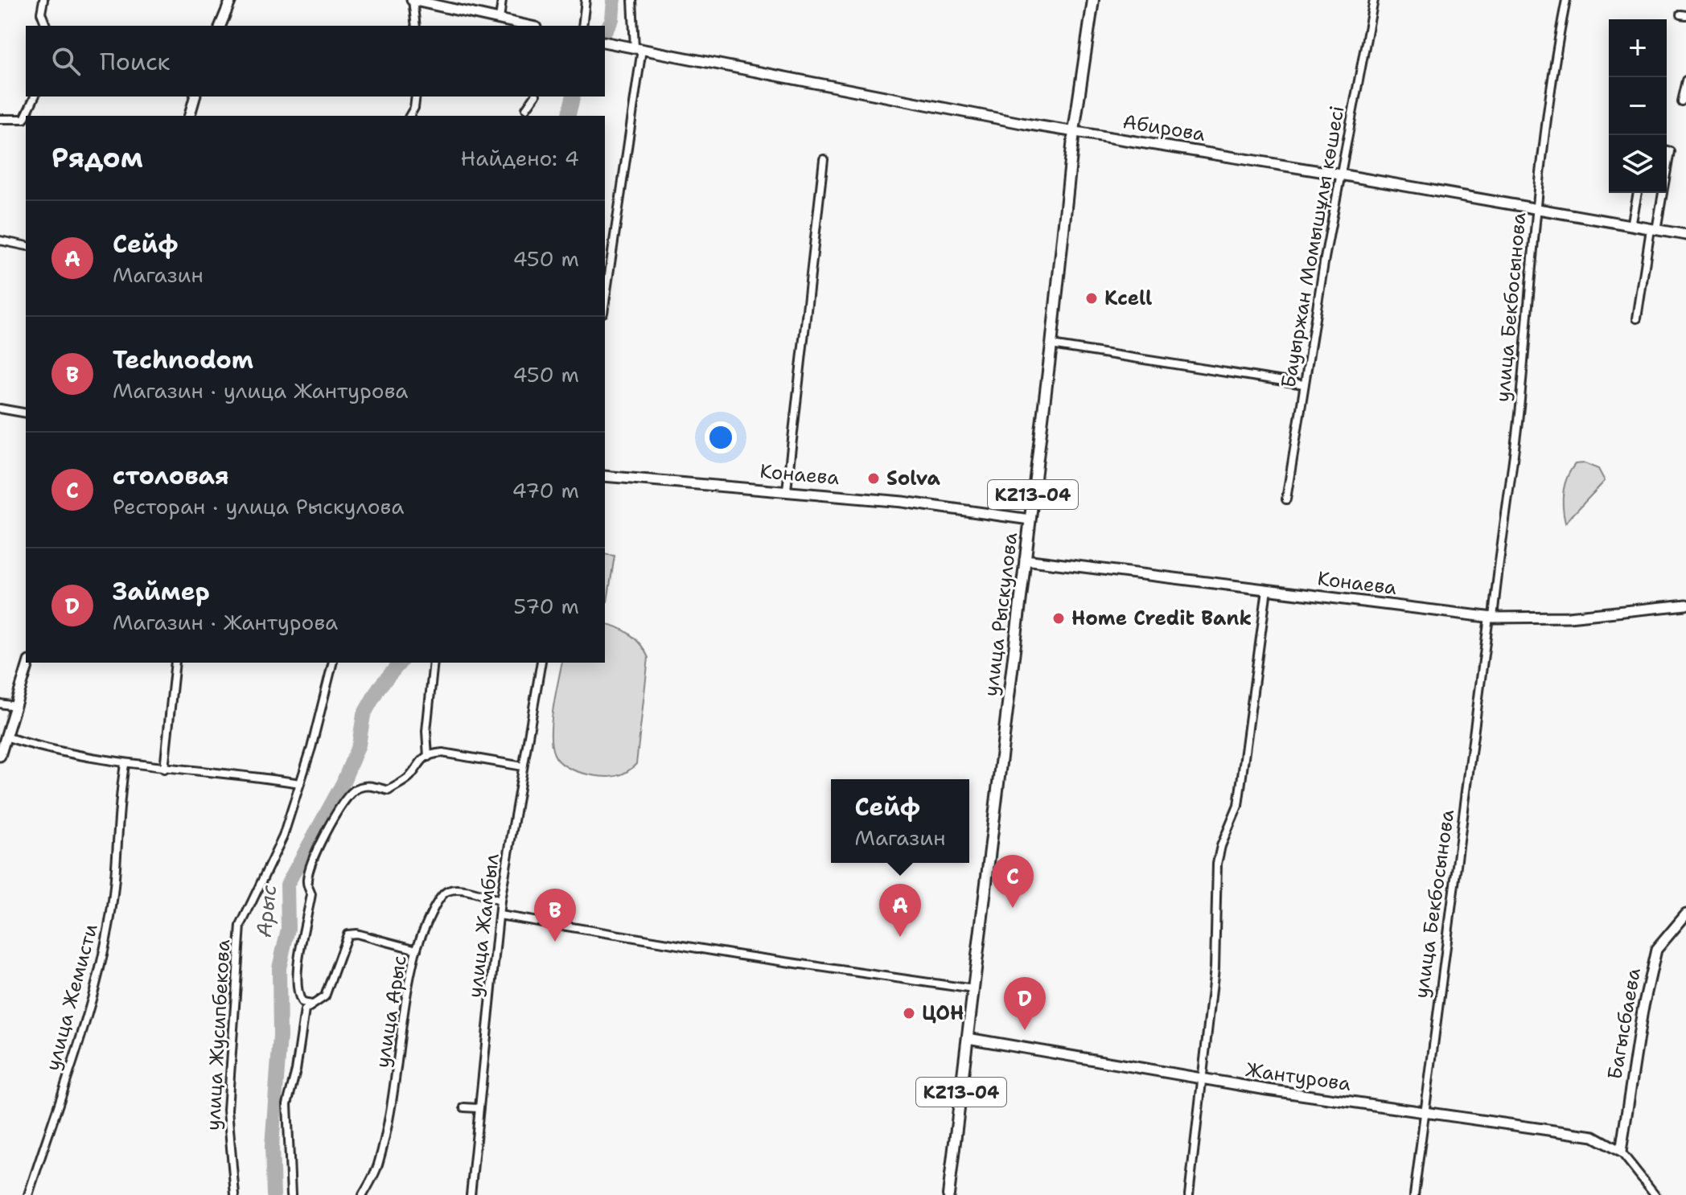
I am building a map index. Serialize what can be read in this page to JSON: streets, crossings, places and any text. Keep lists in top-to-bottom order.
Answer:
{
  "streets": {
    "main road": ["KZ13-04", "улица Рыскулова"],
    "street": [
      "Абирова",
      "Бауыржан Момышұлы көшесі",
      "улица Бекбосынова",
      "Конаева",
      "улица Жамбыл",
      "улица Жемисти",
      "улица Арыс",
      "Багысбаева",
      "улица Жусипбекова",
      "Жантурова"
    ]
  },
  "crossings": [
    ["Абирова", "Бауыржан Момышұлы көшесі"],
    ["Абирова", "улица Бекбосынова"],
    ["Абирова", "улица Рыскулова"],
    ["улица Бекбосынова", "Конаева"],
    ["улица Бекбосынова", "Жантурова"],
    ["Конаева", "улица Рыскулова"],
    ["улица Рыскулова", "Жантурова"],
    ["улица Жамбыл", "улица Арыс"],
    ["Багысбаева", "Жантурова"]
  ],
  "water": ["Арыс"],
  "places": [
    "Kcell",
    "Solva",
    "Home Credit Bank",
    "ЦОН"
  ],
  "page": {
    "map_buttons": ["+", "−"],
    "search": "Поиск",
    "heading": ["Рядом", "Найдено: 4"],
    "list": [
      {
        "mark": "A",
        "name": "Сейф",
        "note": "Магазин",
        "value": "450 m"
      },
      {
        "mark": "B",
        "name": "Technodom",
        "note": "Магазин · улица Жантурова",
        "value": "450 m"
      },
      {
        "mark": "C",
        "name": "столовая",
        "note": "Ресторан · улица Рыскулова",
        "value": "470 m"
      },
      {
        "mark": "D",
        "name": "Займер",
        "note": "Магазин · Жантурова",
        "value": "570 m"
      }
    ],
    "popup": ["Сейф", "Магазин"],
    "pins": [
      "C",
      "A",
      "B",
      "D"
    ]
  }
}
